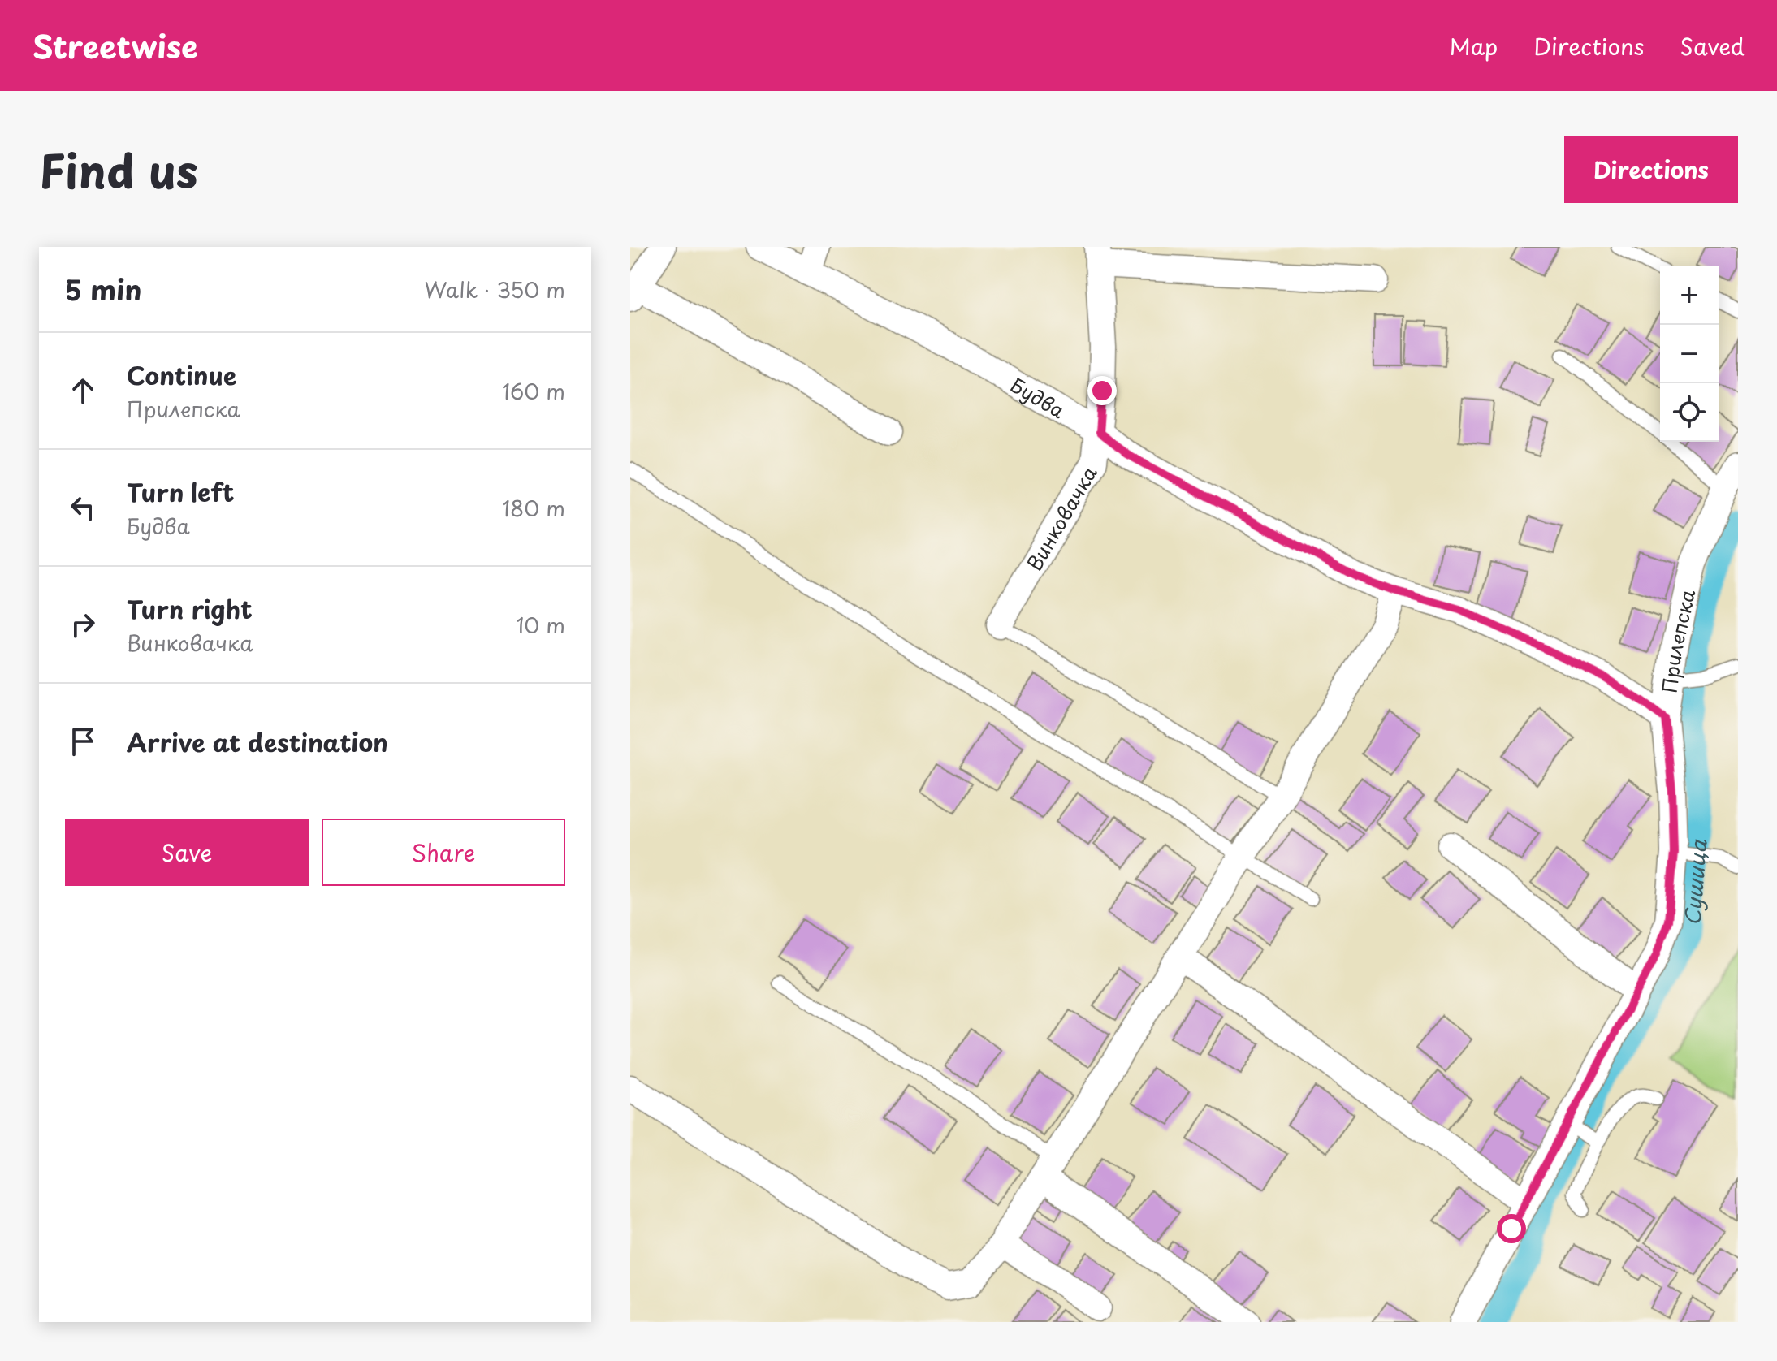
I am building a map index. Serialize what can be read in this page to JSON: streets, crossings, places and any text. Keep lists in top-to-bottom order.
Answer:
{
  "streets": {
    "street": ["Будва", "Винковачка", "Прилепска"]
  },
  "crossings": [
    ["Будва", "Винковачка"],
    ["Будва", "Прилепска"]
  ],
  "water": ["Сушица"],
  "page": {
    "header": "Streetwise",
    "nav": ["Map", "Directions", "Saved"],
    "title": "Find us",
    "buttons": [
      "Directions",
      ["Save", "Share"]
    ],
    "heading": ["5 min", "Walk · 350 m"],
    "map_buttons": ["+", "−"],
    "list": [
      ["Continue", "Прилепска", "160 m"],
      ["Turn left", "Будва", "180 m"],
      ["Turn right", "Винковачка", "10 m"],
      "Arrive at destination"
    ]
  }
}
